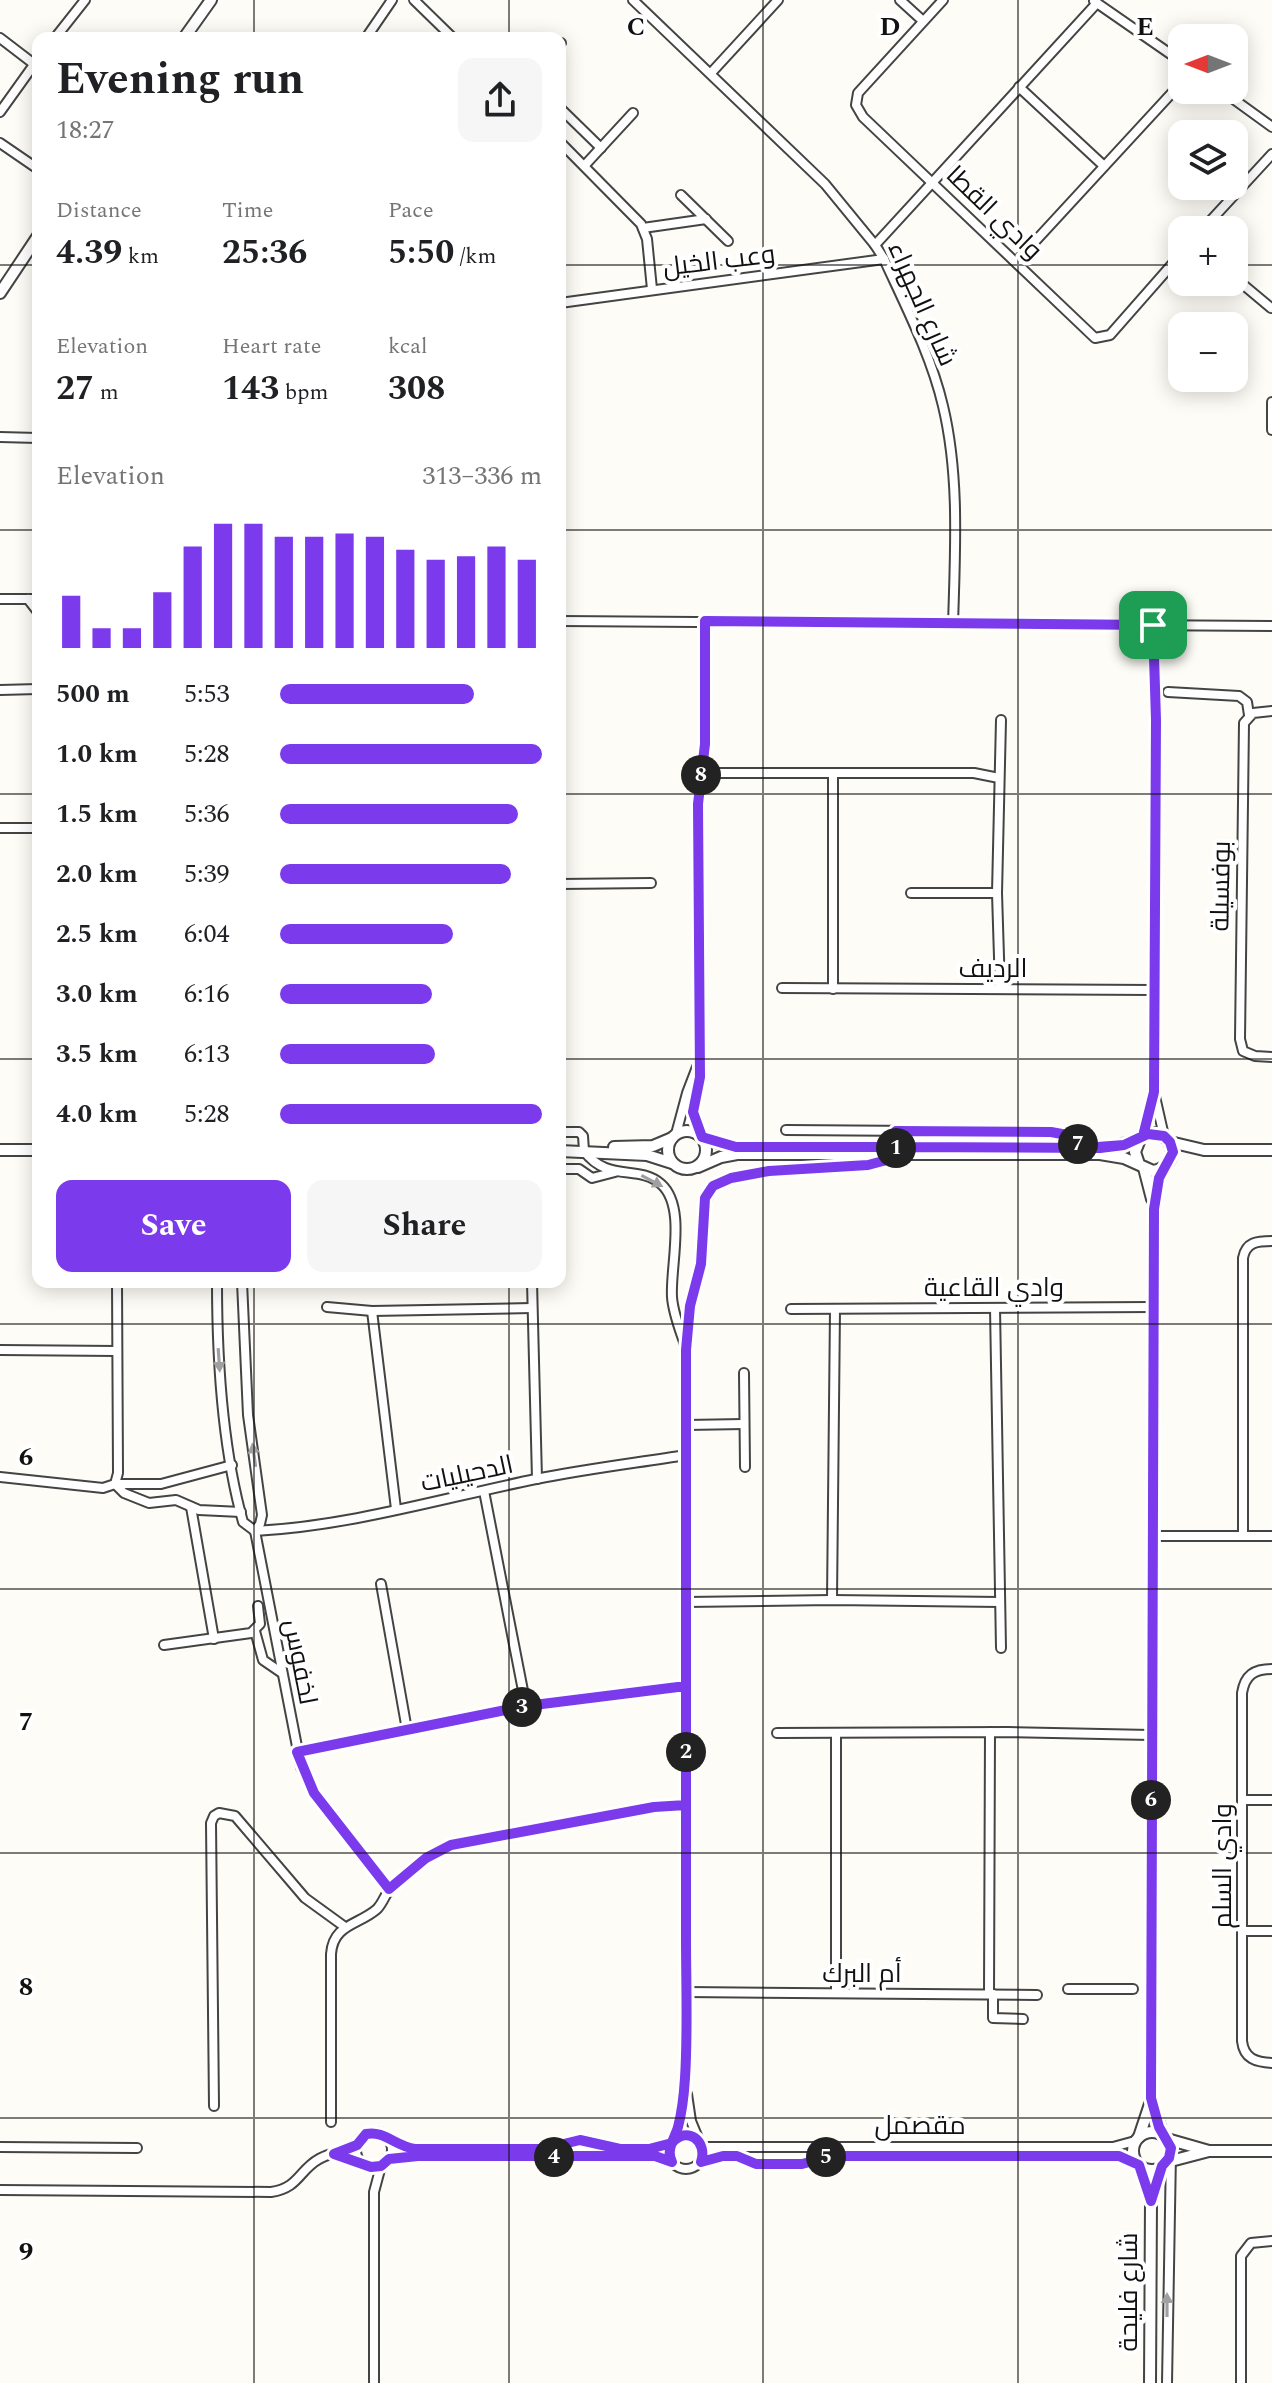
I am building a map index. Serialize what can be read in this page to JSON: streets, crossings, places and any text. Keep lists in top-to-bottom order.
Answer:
{
  "streets": {
    "street": [
      "وادي القطا",
      "وعب الخيل",
      "شارع الجهراء",
      "بوفسيلة",
      "الرديف",
      "وادي القاعية",
      "الدحيليات",
      "لخفوس",
      "وادي السلم",
      "أم البرك",
      "مقصمل",
      "شارع فليحة"
    ]
  },
  "crossings": [
    ["وعب الخيل", "شارع الجهراء"],
    ["الدحيليات", "لخفوس"],
    ["مقصمل", "شارع فليحة"]
  ],
  "north": "left",
  "page": {
    "map_buttons": ["+", "−"],
    "heading": ["Evening run", "18:27"],
    "stats": [
      ["Distance", "4.39 km"],
      ["Time", "25:36"],
      ["Pace", "5:50 /km"],
      ["Elevation", "27 m"],
      ["Heart rate", "143 bpm"],
      ["kcal", "308"]
    ],
    "chart": ["Elevation", "313–336 m"],
    "list": [
      {
        "name": "500 m",
        "note": "5:53"
      },
      {
        "name": "1.0 km",
        "note": "5:28"
      },
      {
        "name": "1.5 km",
        "note": "5:36"
      },
      {
        "name": "2.0 km",
        "note": "5:39"
      },
      {
        "name": "2.5 km",
        "note": "6:04"
      },
      {
        "name": "3.0 km",
        "note": "6:16"
      },
      {
        "name": "3.5 km",
        "note": "6:13"
      },
      {
        "name": "4.0 km",
        "note": "5:28"
      }
    ],
    "pins": [
      "8",
      "7",
      "1",
      "3",
      "2",
      "6",
      "4",
      "5"
    ],
    "buttons": ["Save", "Share"]
  },
  "grid": {
    "columns": ["C", "D", "E"],
    "rows": [
      "6",
      "7",
      "8",
      "9"
    ]
  }
}
